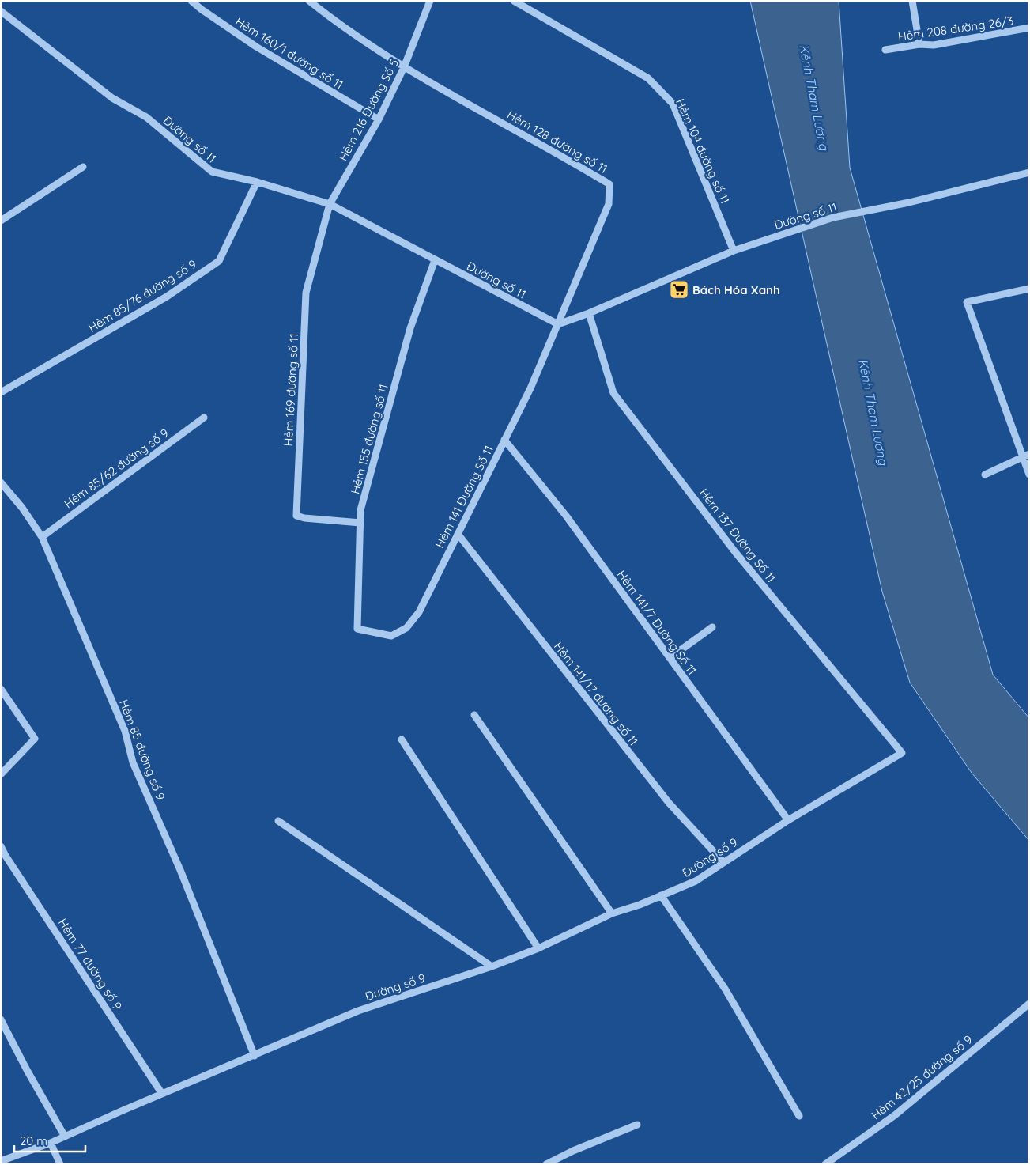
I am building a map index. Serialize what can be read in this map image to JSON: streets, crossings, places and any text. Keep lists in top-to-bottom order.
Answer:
{
  "streets": {
    "street": [
      "Hẻm 208 đường 26/3",
      "Hẻm 160/1 đường số 11",
      "Hẻm 216 Đường Số 5",
      "Đường số 11",
      "Hẻm 128 đường số 11",
      "Hẻm 104 đường số 11",
      "Hẻm 85/76 đường số 9",
      "Hẻm 169 đường số 11",
      "Hẻm 155 đường số 11",
      "Hẻm 85/62 đường số 9",
      "Hẻm 141 Đường Số 11",
      "Hẻm 137 Đường Số 11",
      "Hẻm 141/7 Đường Số 11",
      "Hẻm 141/17 đường số 11",
      "Hẻm 85 đường số 9",
      "Đường số 9",
      "Hẻm 77 đường số 9",
      "Hẻm 42/25 đường số 9"
    ]
  },
  "crossings": [
    ["Hẻm 160/1 đường số 11", "Hẻm 216 Đường Số 5"],
    ["Hẻm 216 Đường Số 5", "Đường số 11"],
    ["Hẻm 216 Đường Số 5", "Hẻm 128 đường số 11"],
    ["Hẻm 216 Đường Số 5", "Hẻm 169 đường số 11"],
    ["Đường số 11", "Hẻm 128 đường số 11"],
    ["Đường số 11", "Hẻm 104 đường số 11"],
    ["Đường số 11", "Hẻm 85/76 đường số 9"],
    ["Đường số 11", "Hẻm 169 đường số 11"],
    ["Đường số 11", "Hẻm 155 đường số 11"],
    ["Đường số 11", "Hẻm 141 Đường Số 11"],
    ["Đường số 11", "Hẻm 137 Đường Số 11"],
    ["Hẻm 128 đường số 11", "Hẻm 141 Đường Số 11"],
    ["Hẻm 169 đường số 11", "Hẻm 155 đường số 11"],
    ["Hẻm 155 đường số 11", "Hẻm 141 Đường Số 11"],
    ["Hẻm 85/62 đường số 9", "Hẻm 85 đường số 9"],
    ["Hẻm 141 Đường Số 11", "Hẻm 141/7 Đường Số 11"],
    ["Hẻm 141 Đường Số 11", "Hẻm 141/17 đường số 11"],
    ["Hẻm 137 Đường Số 11", "Đường số 9"],
    ["Hẻm 141/7 Đường Số 11", "Đường số 9"],
    ["Hẻm 141/17 đường số 11", "Đường số 9"],
    ["Hẻm 85 đường số 9", "Đường số 9"],
    ["Đường số 9", "Hẻm 77 đường số 9"]
  ],
  "water": ["Kênh Tham Lương"],
  "places": {
    "supermarket": ["Bách Hóa Xanh"]
  },
  "scale_bar": "20 m"
}
